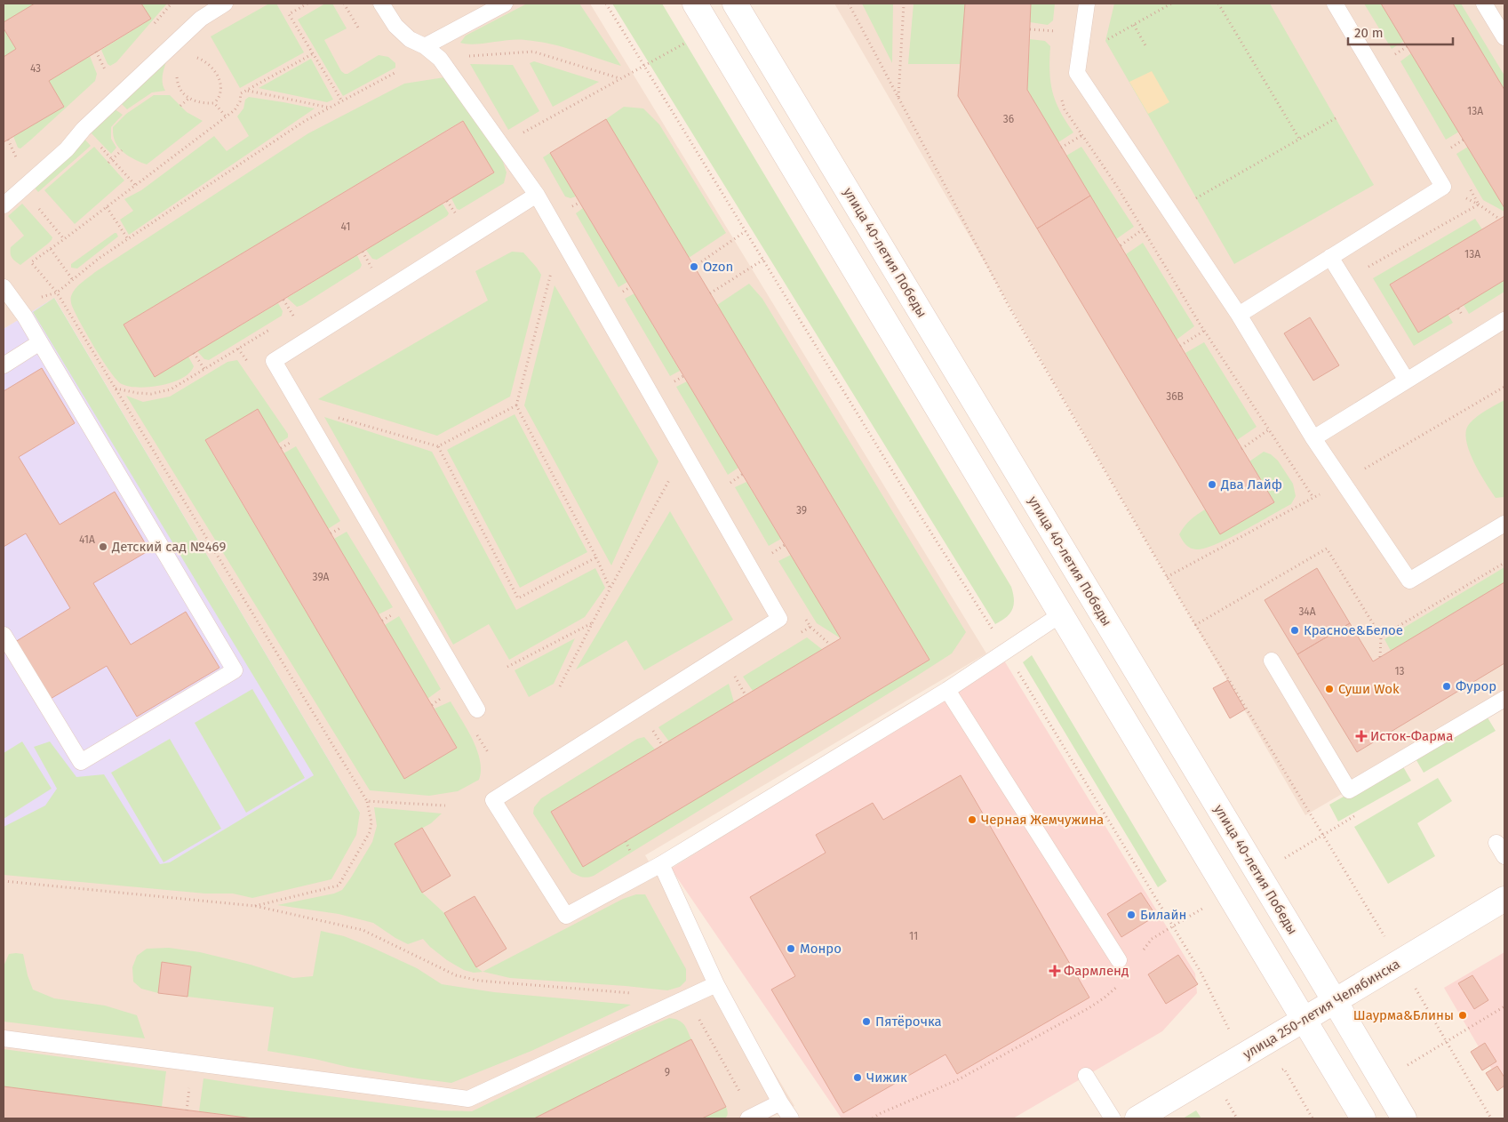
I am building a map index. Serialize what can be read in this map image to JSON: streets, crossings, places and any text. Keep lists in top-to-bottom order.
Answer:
{
  "streets": {
    "street": ["улица 40-летия Победы", "улица 250-летия Челябинска"]
  },
  "crossings": [
    ["улица 40-летия Победы", "улица 250-летия Челябинска"]
  ],
  "places": {
    "other": [
      "Ozon",
      "Два Лайф",
      "Детский сад №469",
      "Красное&Белое",
      "Фурор",
      "Суши Wok",
      "Черная Жемчужина",
      "Билайн",
      "Монро",
      "Шаурма&Блины",
      "Пятёрочка",
      "Чижик"
    ],
    "health": ["Исток-Фарма", "Фармленд"]
  },
  "house_numbers": [
    "43",
    "13А",
    "36",
    "41",
    "13А",
    "36В",
    "39",
    "41А",
    "39А",
    "34А",
    "13",
    "11",
    "9"
  ],
  "scale_bar": "20 m"
}
